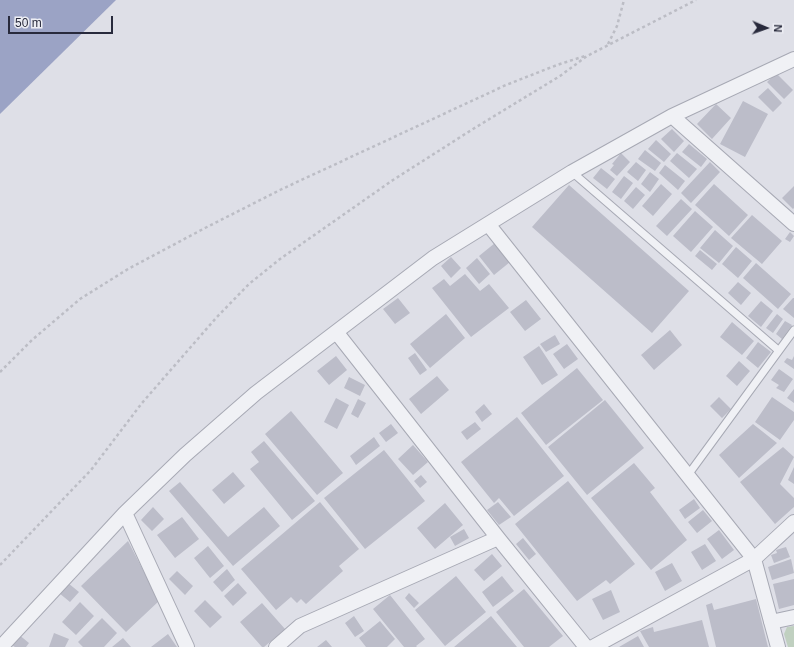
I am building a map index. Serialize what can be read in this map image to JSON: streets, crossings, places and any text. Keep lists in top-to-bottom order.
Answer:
{
  "scale_bar": "50 m",
  "north": "right"
}
